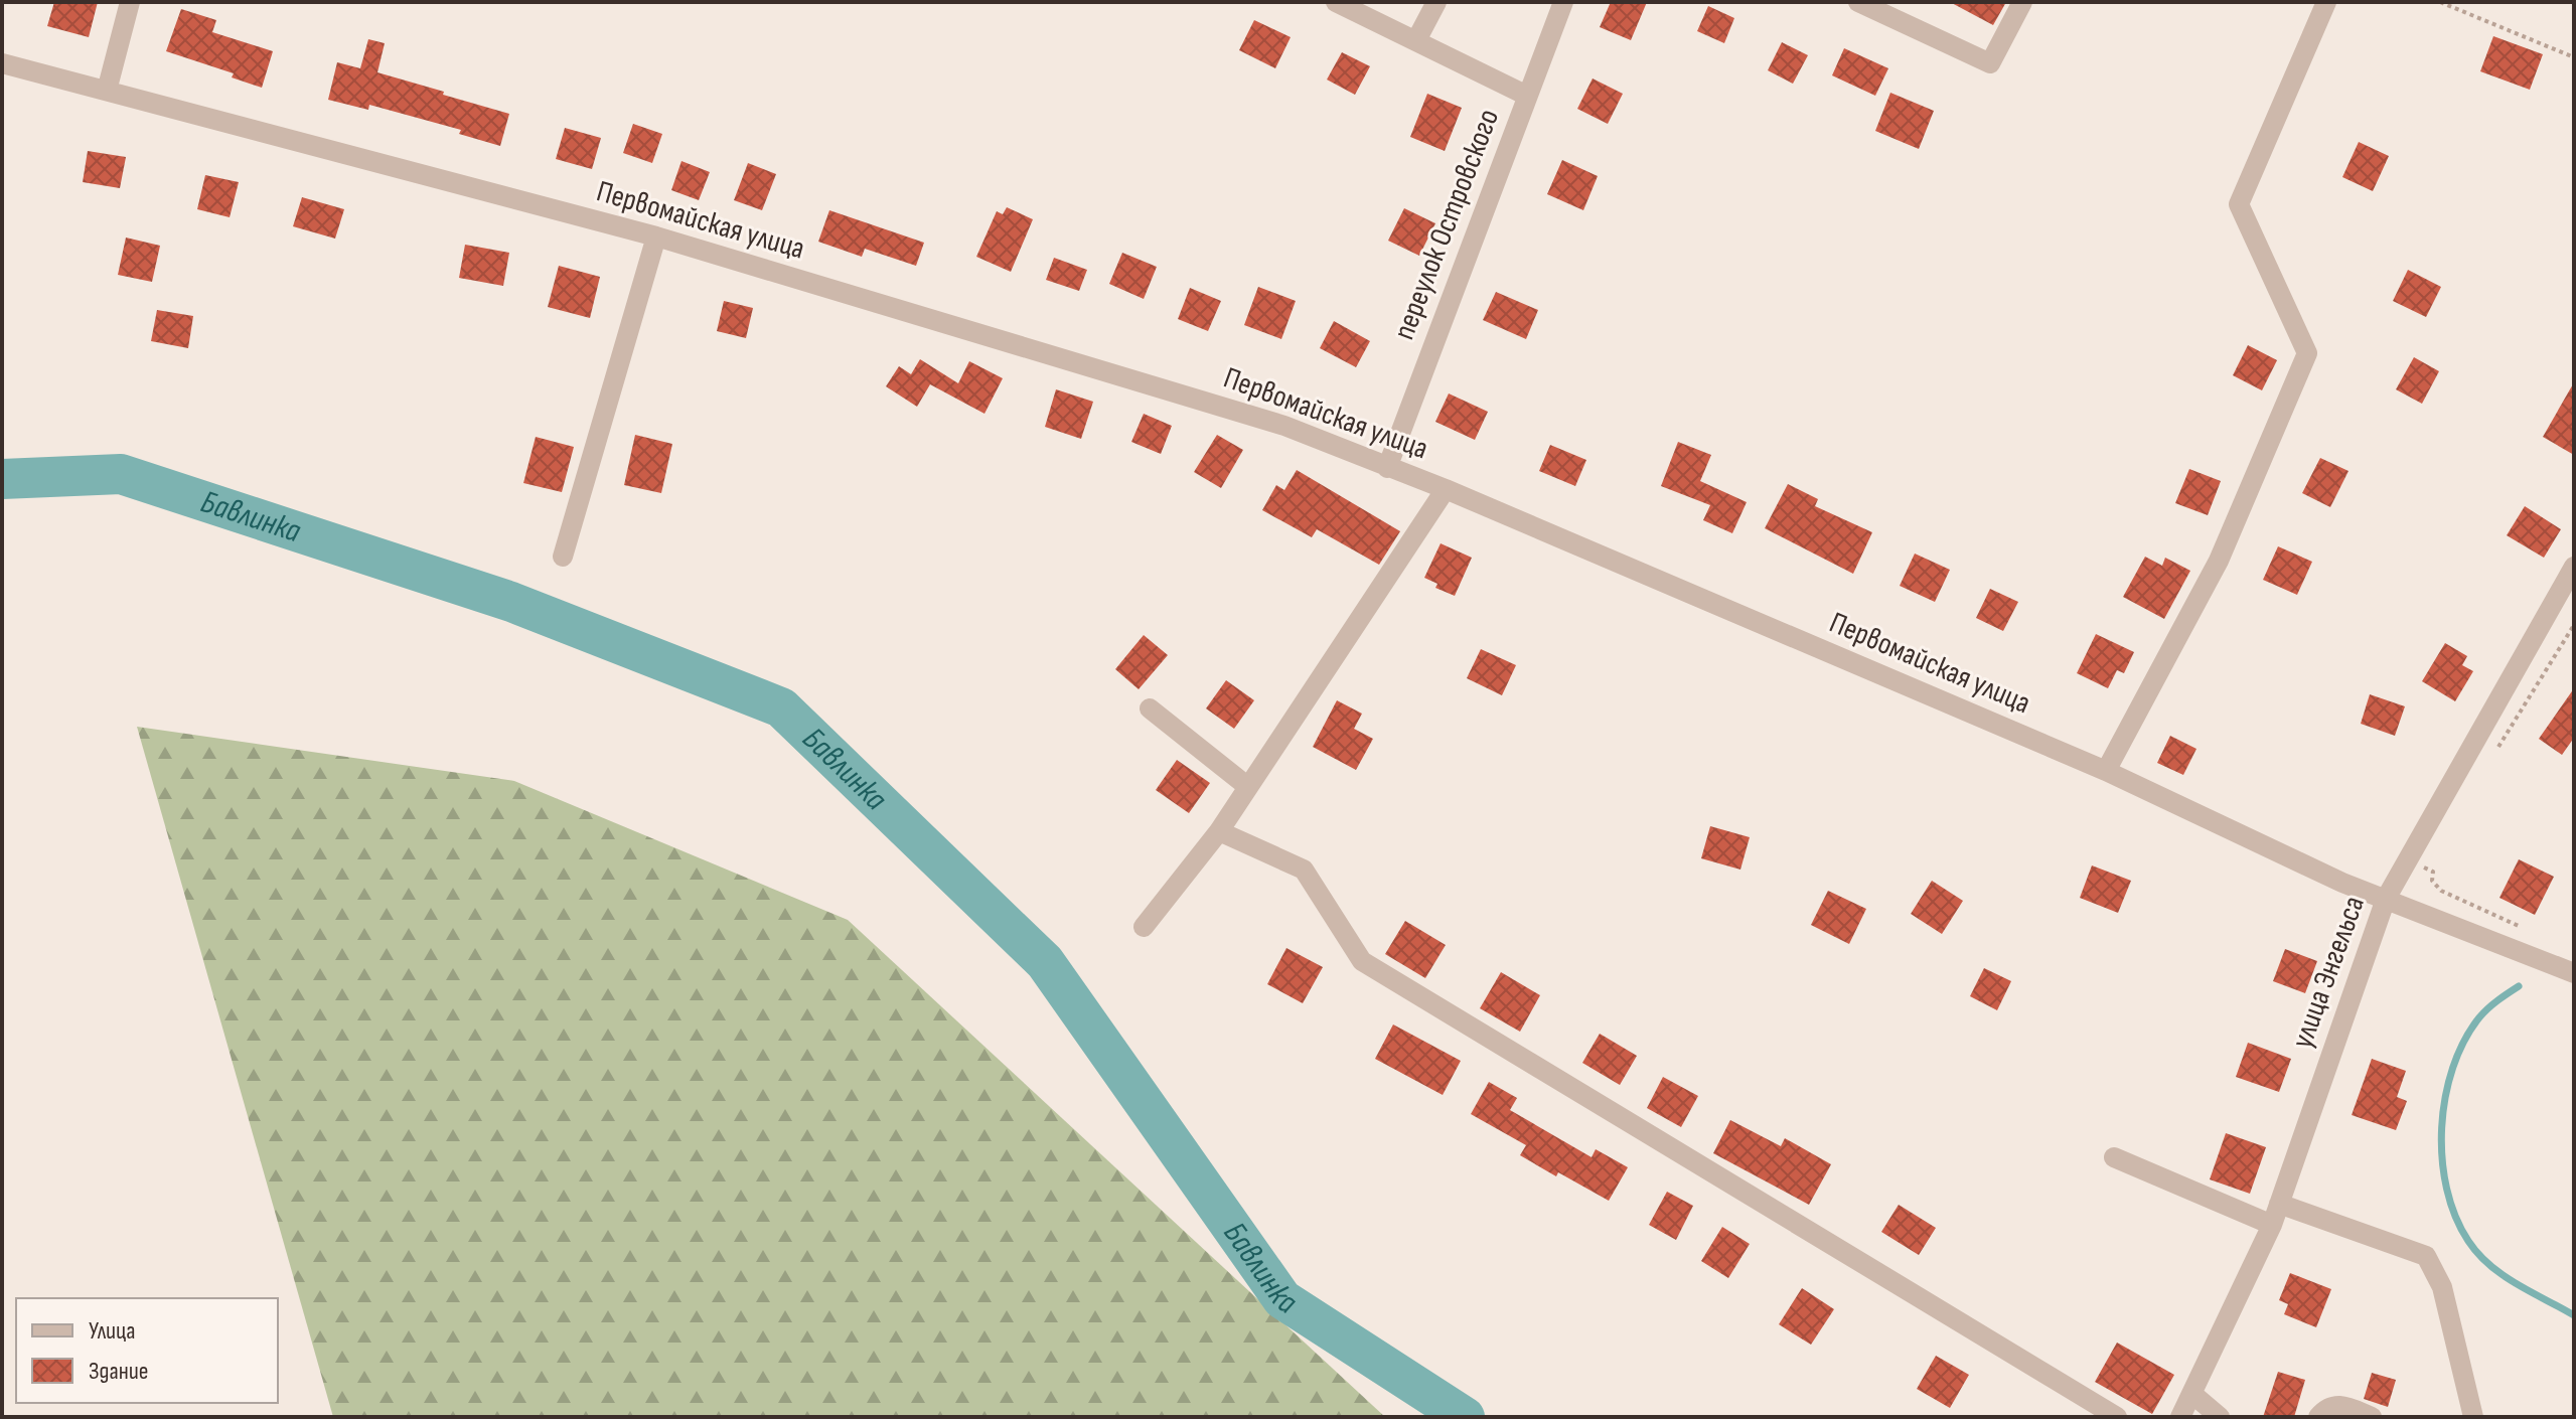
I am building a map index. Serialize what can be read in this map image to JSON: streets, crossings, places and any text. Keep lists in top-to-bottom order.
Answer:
{
  "streets": {
    "street": ["Первомайская улица", "переулок Островского", "улица Энгельса"]
  },
  "crossings": [
    ["Первомайская улица", "переулок Островского"],
    ["Первомайская улица", "улица Энгельса"]
  ],
  "water": ["Бавлинка"],
  "legend": ["Улица", "Здание"]
}
